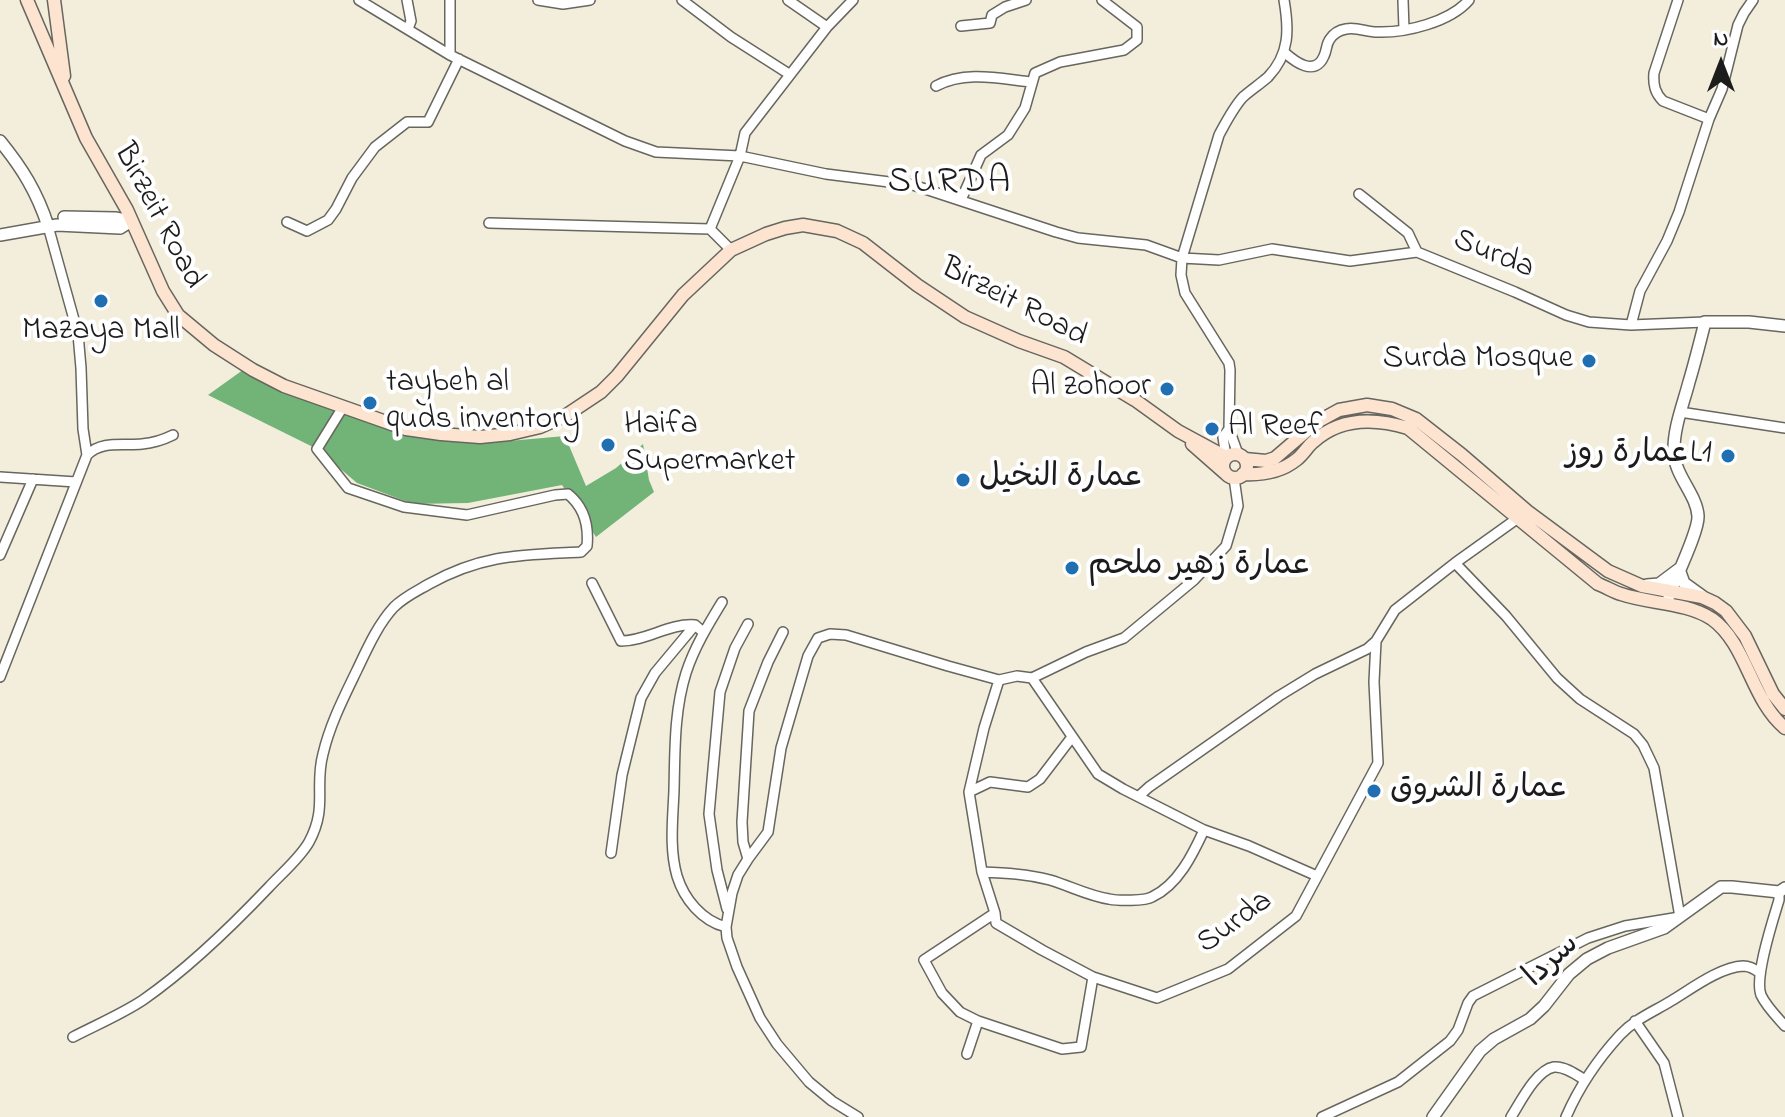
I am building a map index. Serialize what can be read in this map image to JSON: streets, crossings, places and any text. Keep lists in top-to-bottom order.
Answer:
{
  "streets": {
    "main road": ["Birzeit Road"],
    "street": ["Surda", "سردا"]
  },
  "districts": ["SURDA"],
  "places": [
    "Mazaya Mall",
    "Surda Mosque",
    "Al zohoor",
    "taybeh al quds inventory",
    "Al Reef",
    "Haifa Supermarket",
    "عمارة روزL1",
    "عمارة النخيل",
    "عمارة زهير ملحم",
    "عمارة الشروق"
  ],
  "north": "top"
}
